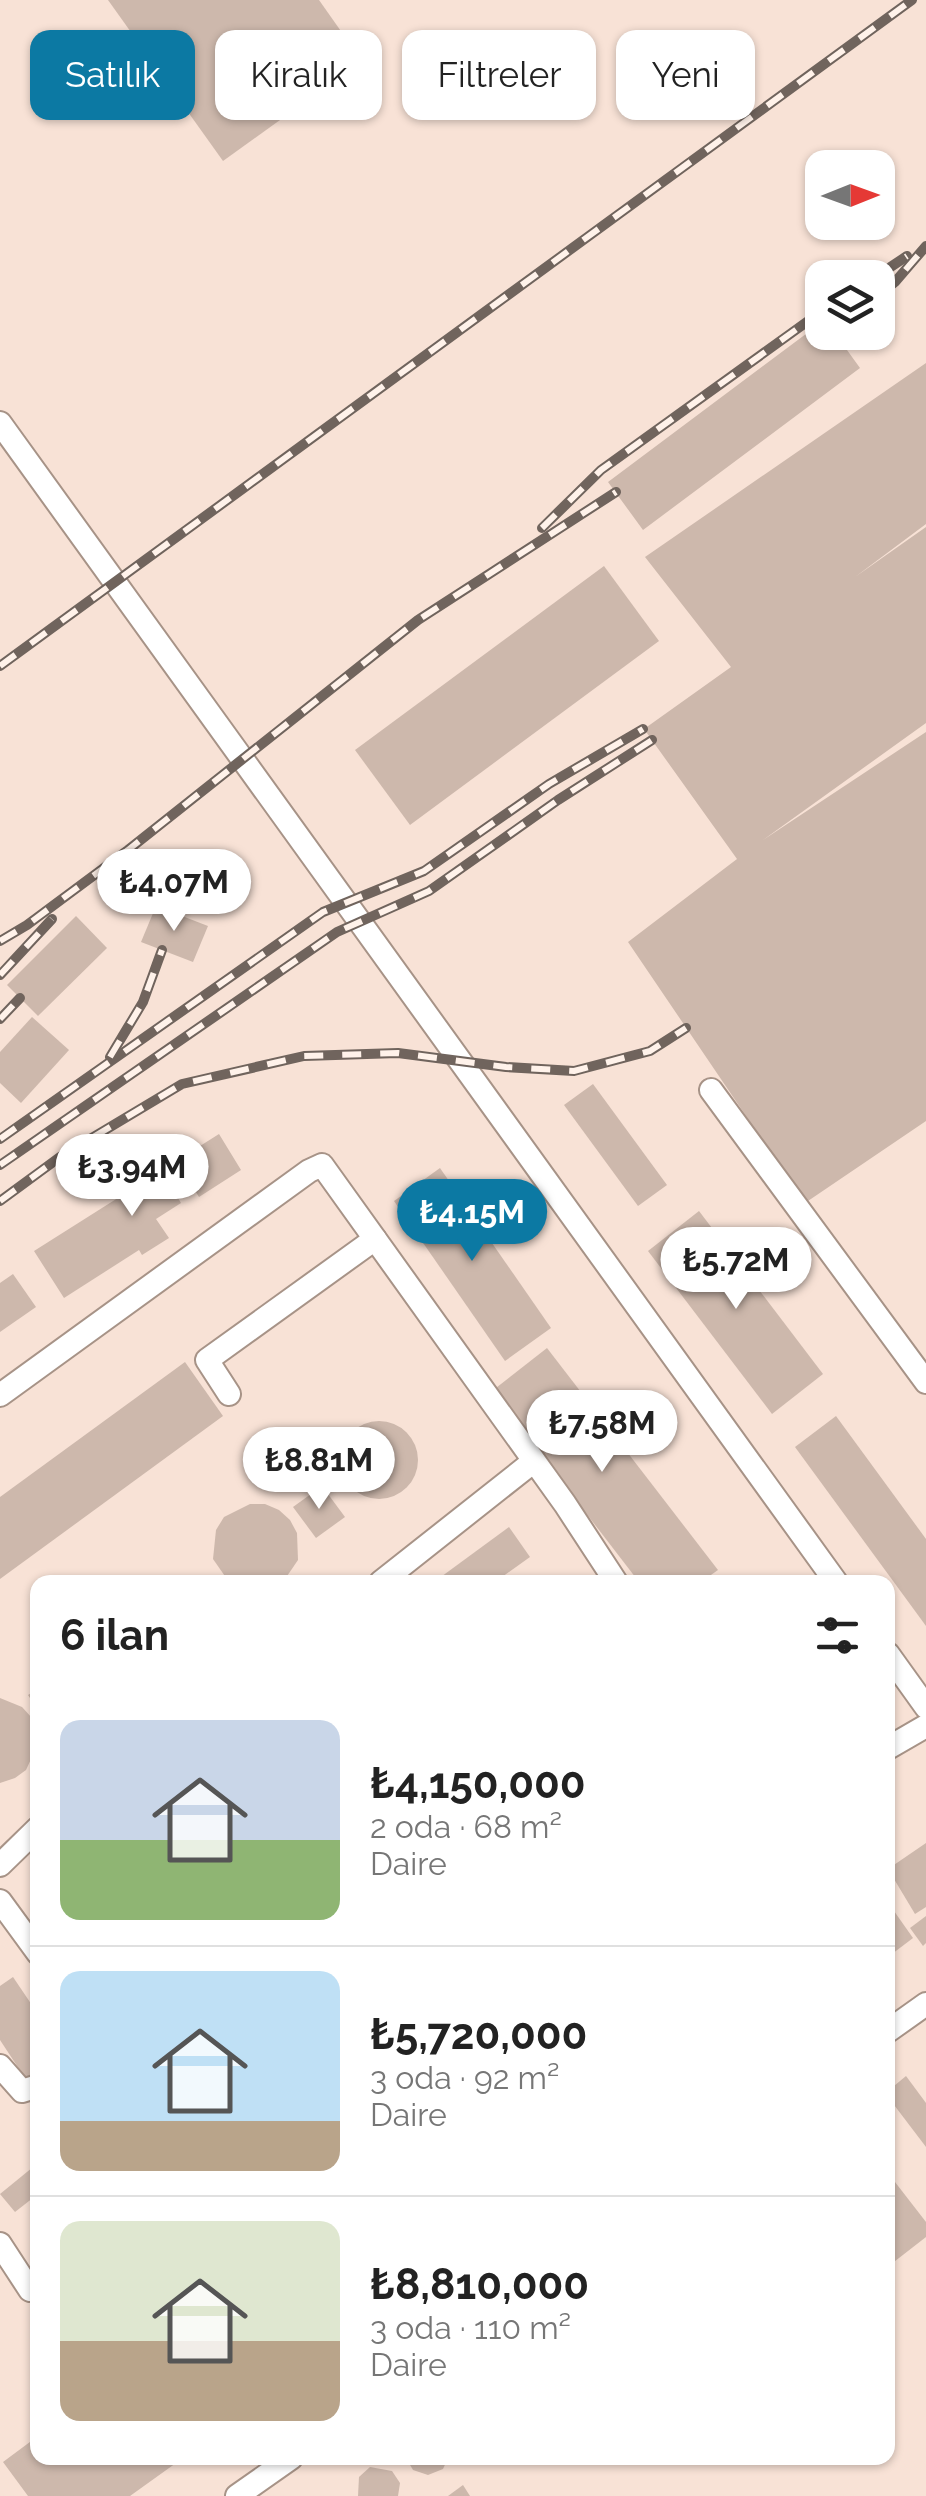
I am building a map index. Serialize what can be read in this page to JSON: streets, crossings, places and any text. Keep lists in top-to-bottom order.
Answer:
{
  "north": "right",
  "page": {
    "chip": [
      "Satılık",
      "Kiralık",
      "Filtreler",
      "Yeni"
    ],
    "price": [
      "₺4.07M",
      "₺3.94M",
      "₺4.15M",
      "₺5.72M",
      "₺7.58M",
      "₺8.81M"
    ],
    "heading": "6 ilan",
    "list": [
      {
        "name": "₺4,150,000",
        "note": "2 oda · 68 m² · Daire"
      },
      {
        "name": "₺5,720,000",
        "note": "3 oda · 92 m² · Daire"
      },
      {
        "name": "₺8,810,000",
        "note": "3 oda · 110 m² · Daire"
      }
    ]
  }
}
